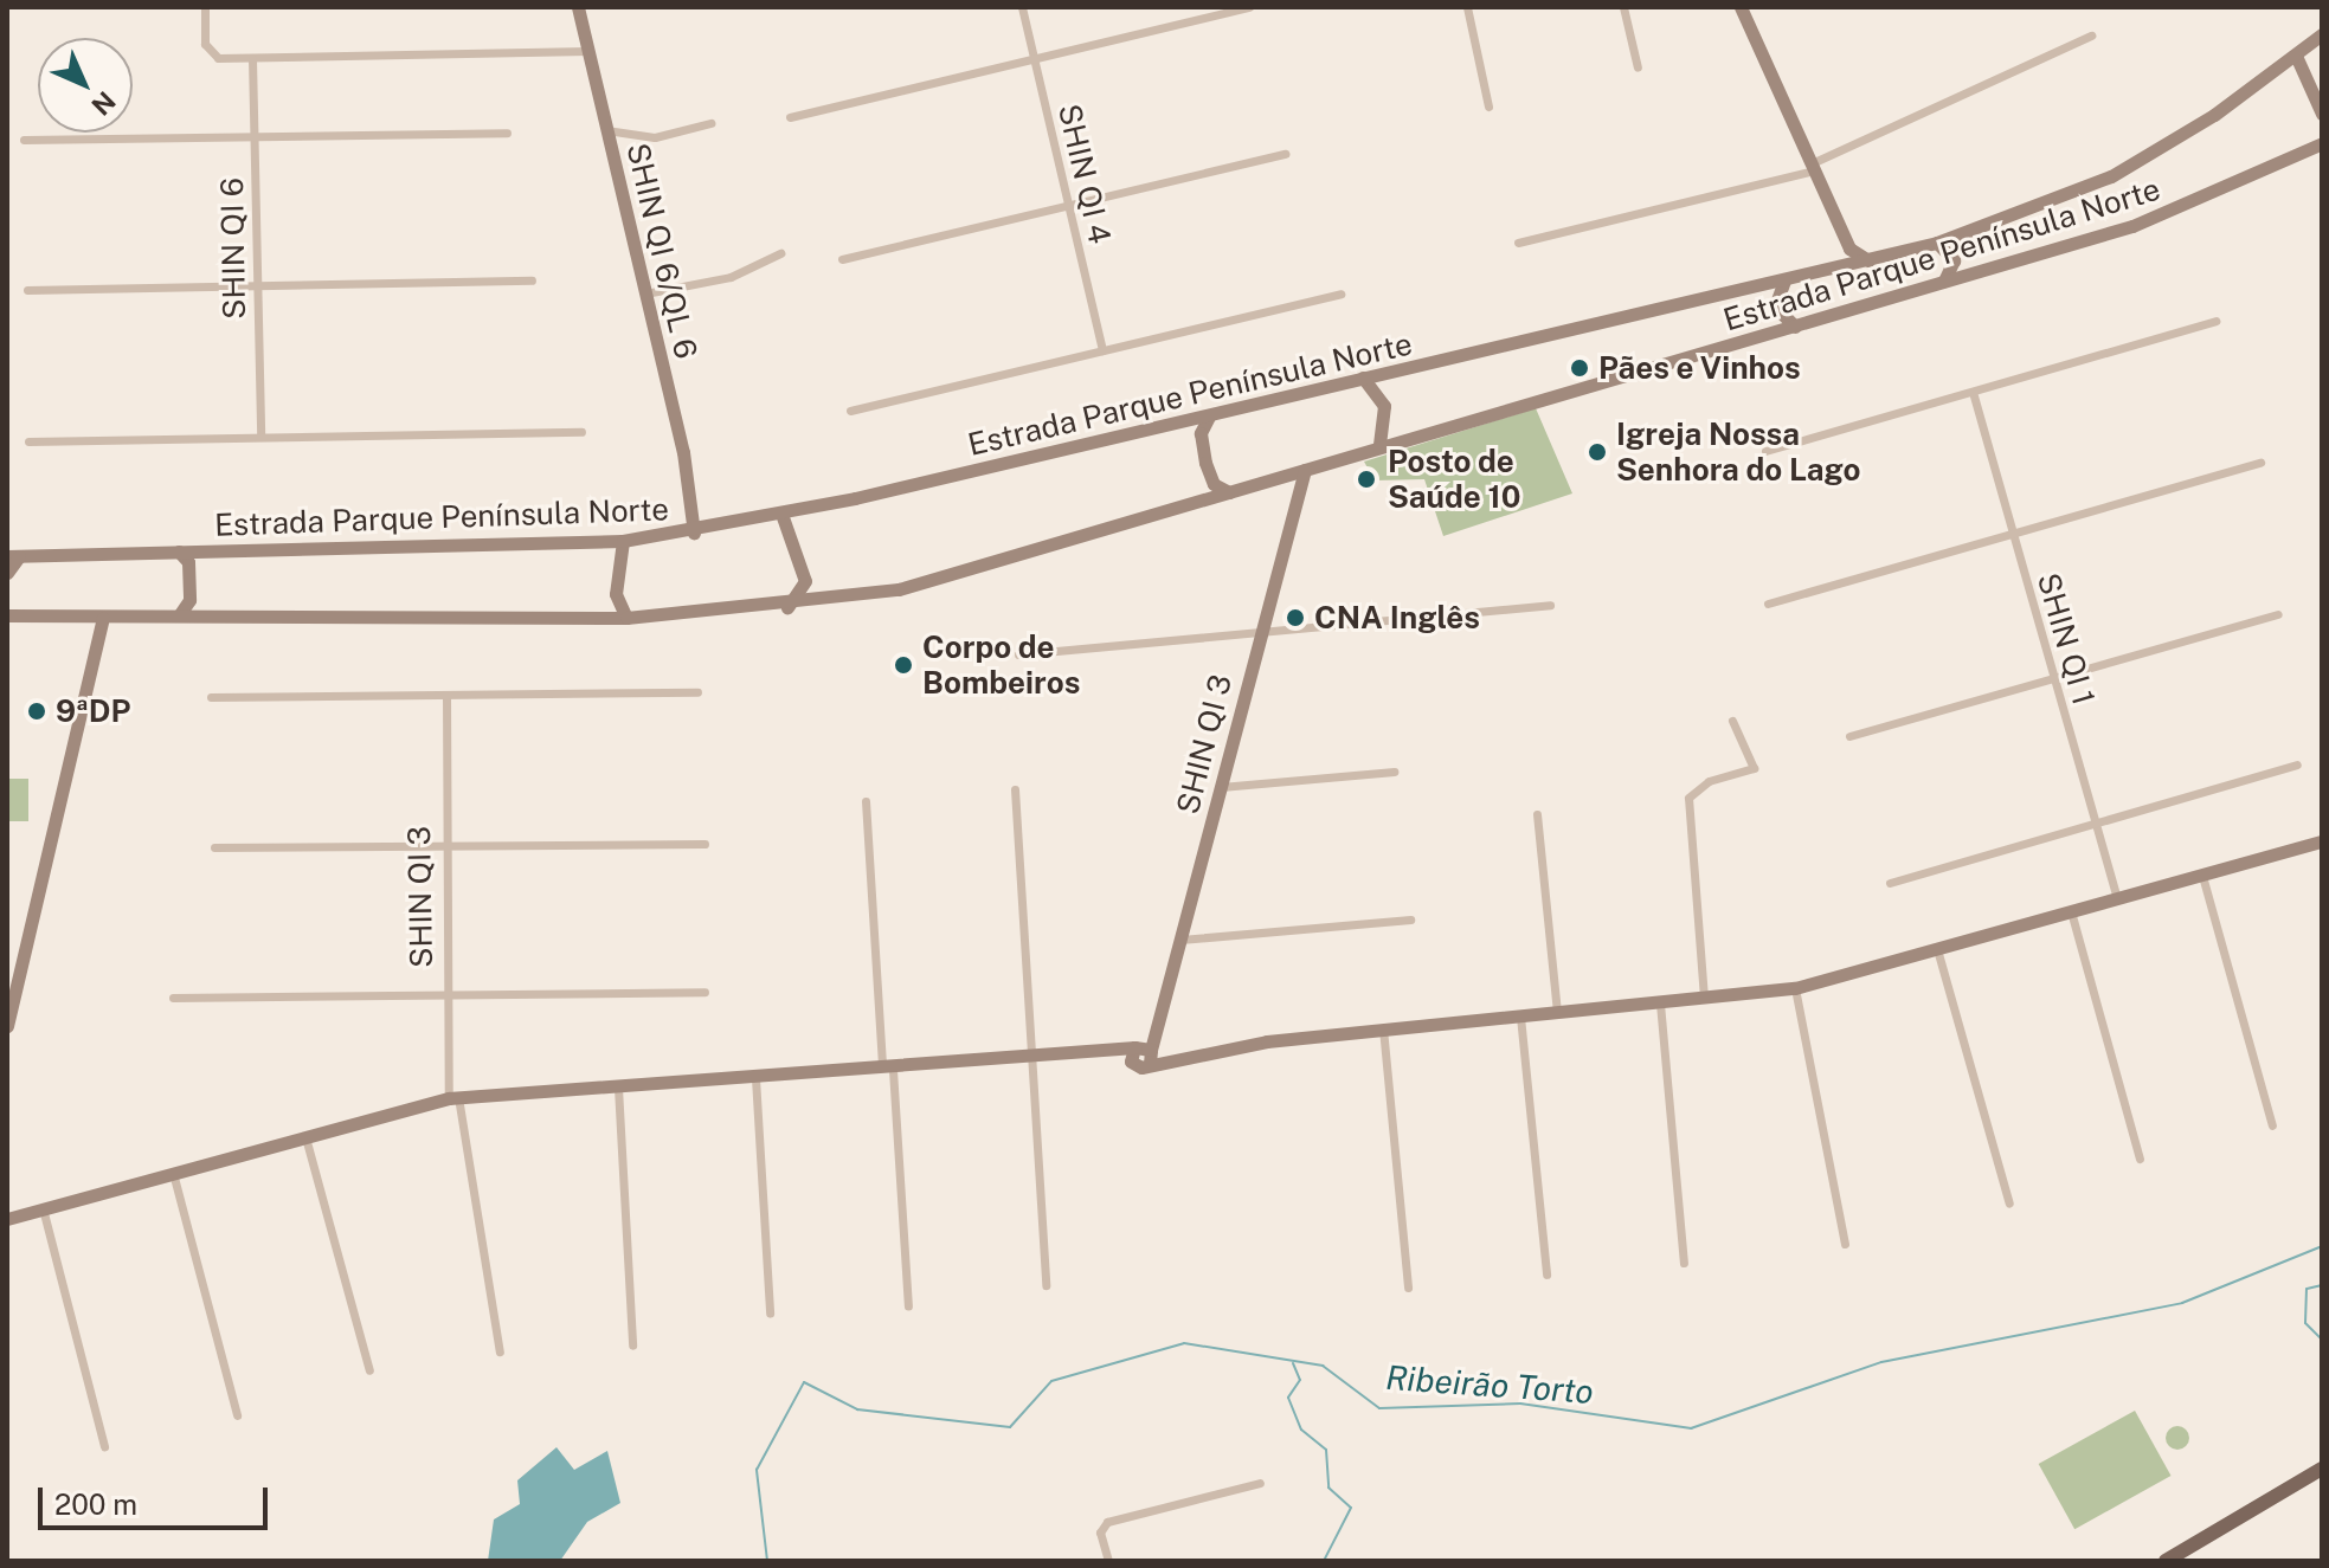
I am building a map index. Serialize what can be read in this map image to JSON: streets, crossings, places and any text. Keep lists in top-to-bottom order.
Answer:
{
  "streets": {
    "main road": ["SHIN QI 6/QL 6", "Estrada Parque Península Norte", "SHIN QI 3"],
    "street": ["SHIN QI 4", "SHIN QI 6", "SHIN QI 1"]
  },
  "crossings": [
    ["SHIN QI 6/QL 6", "Estrada Parque Península Norte"],
    ["Estrada Parque Península Norte", "SHIN QI 3"]
  ],
  "water": ["Ribeirão Torto"],
  "places": [
    "Pães e Vinhos",
    "Igreja Nossa Senhora do Lago",
    "Posto de Saúde 10",
    "CNA Inglês",
    "Corpo de Bombeiros",
    "9ªDP"
  ],
  "scale_bar": "200 m",
  "north": "bottom right"
}
